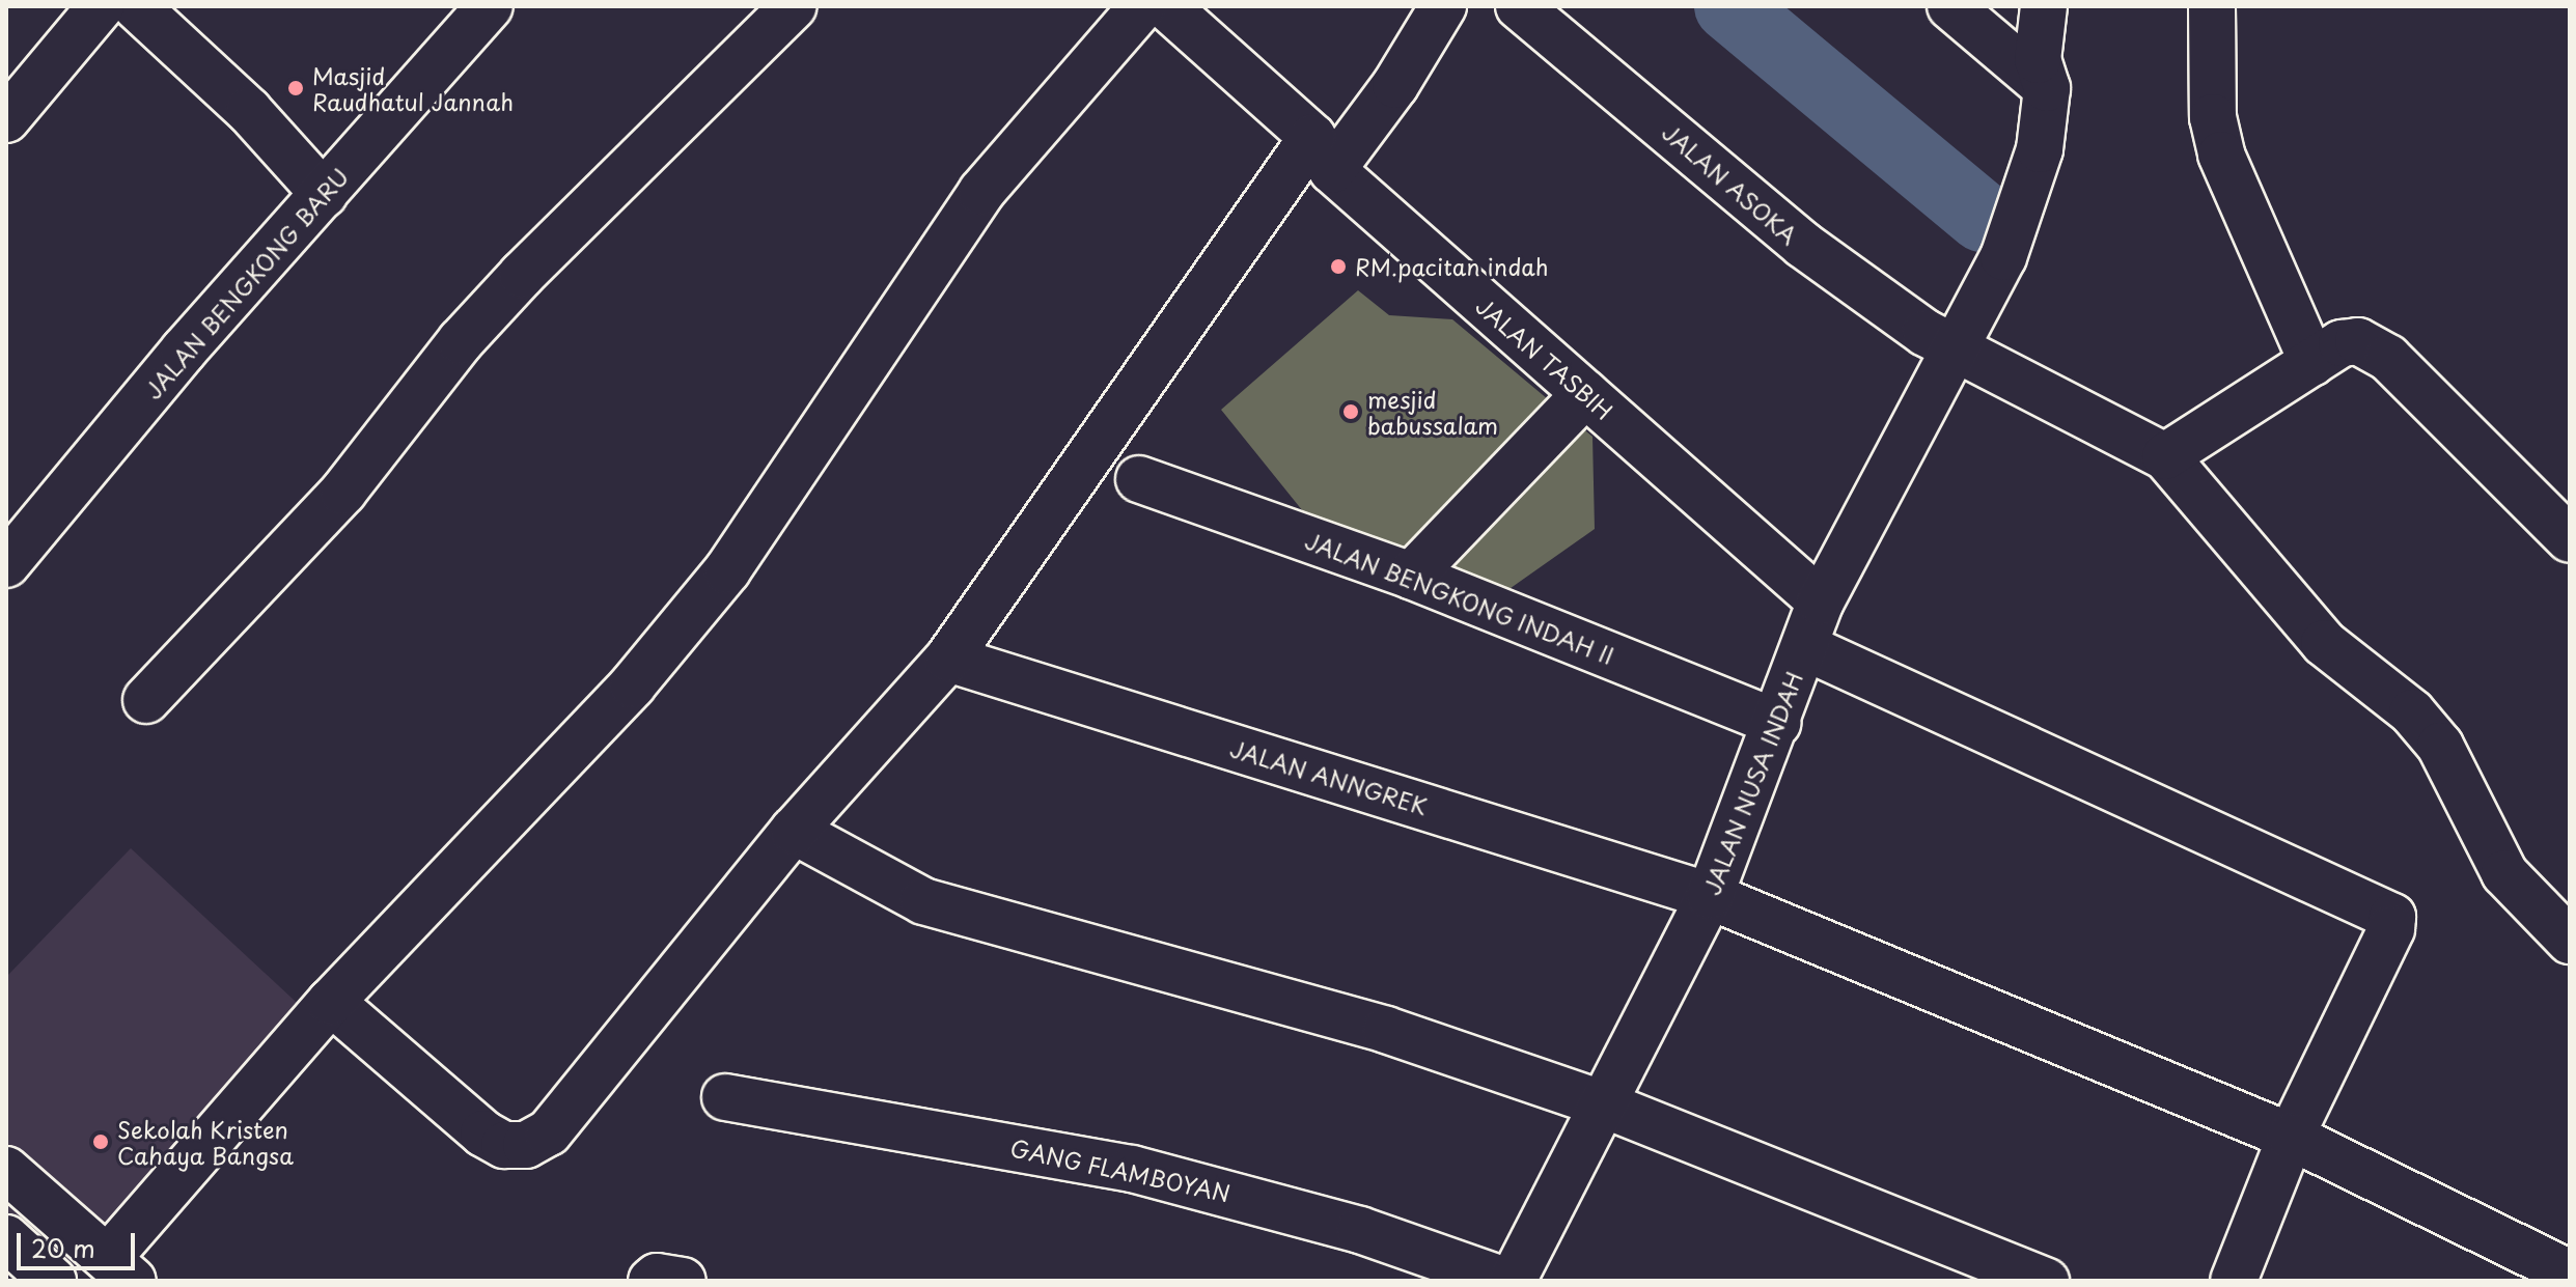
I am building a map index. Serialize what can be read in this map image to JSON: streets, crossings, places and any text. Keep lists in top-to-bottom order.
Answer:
{
  "streets": {
    "street": [
      "JALAN ASOKA",
      "JALAN BENGKONG BARU",
      "JALAN TASBIH",
      "JALAN BENGKONG INDAH II",
      "JALAN ANNGREK",
      "JALAN NUSA INDAH",
      "GANG FLAMBOYAN"
    ]
  },
  "crossings": [
    ["JALAN ASOKA", "JALAN NUSA INDAH"],
    ["JALAN TASBIH", "JALAN NUSA INDAH"],
    ["JALAN BENGKONG INDAH II", "JALAN NUSA INDAH"],
    ["JALAN ANNGREK", "JALAN NUSA INDAH"]
  ],
  "places": [
    "Masjid Raudhatul Jannah",
    "RM.pacitan indah",
    "mesjid babussalam",
    "Sekolah Kristen Cahaya Bangsa"
  ],
  "scale_bar": "20 m"
}
